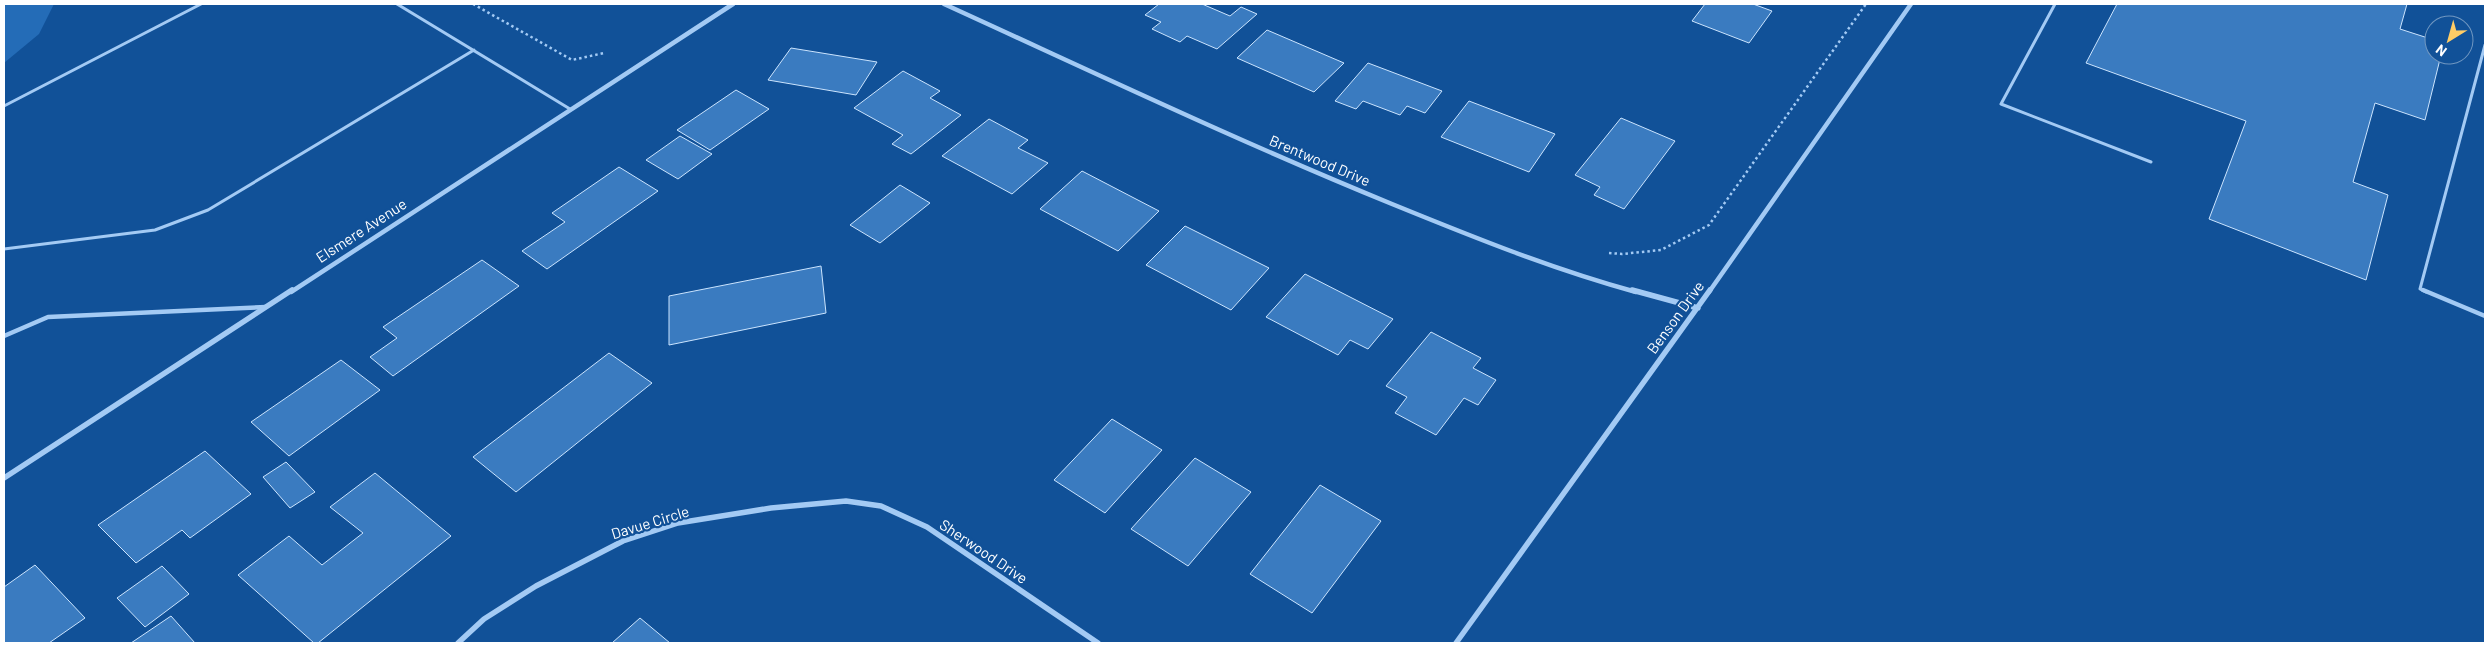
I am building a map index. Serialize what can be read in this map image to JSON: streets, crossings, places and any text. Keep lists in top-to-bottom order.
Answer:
{
  "streets": {
    "street": [
      "Brentwood Drive",
      "Elsmere Avenue",
      "Benson Drive",
      "Davue Circle",
      "Sherwood Drive"
    ]
  },
  "crossings": [
    ["Brentwood Drive", "Benson Drive"],
    ["Davue Circle", "Sherwood Drive"]
  ],
  "north": "bottom left"
}
